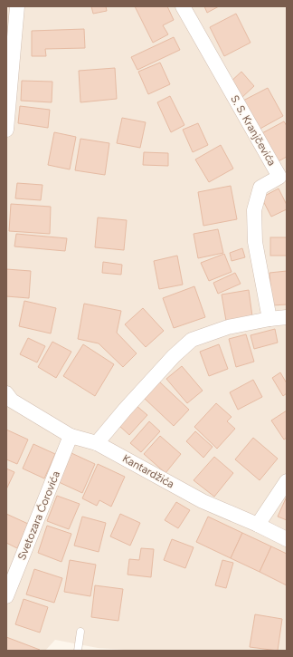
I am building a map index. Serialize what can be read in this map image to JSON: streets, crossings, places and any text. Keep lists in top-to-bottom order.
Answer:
{
  "streets": {
    "street": ["S. S. Kranjčevića", "Kantardžića", "Svetozara Ćorovića"]
  },
  "crossings": [
    ["Kantardžića", "Svetozara Ćorovića"]
  ]
}
